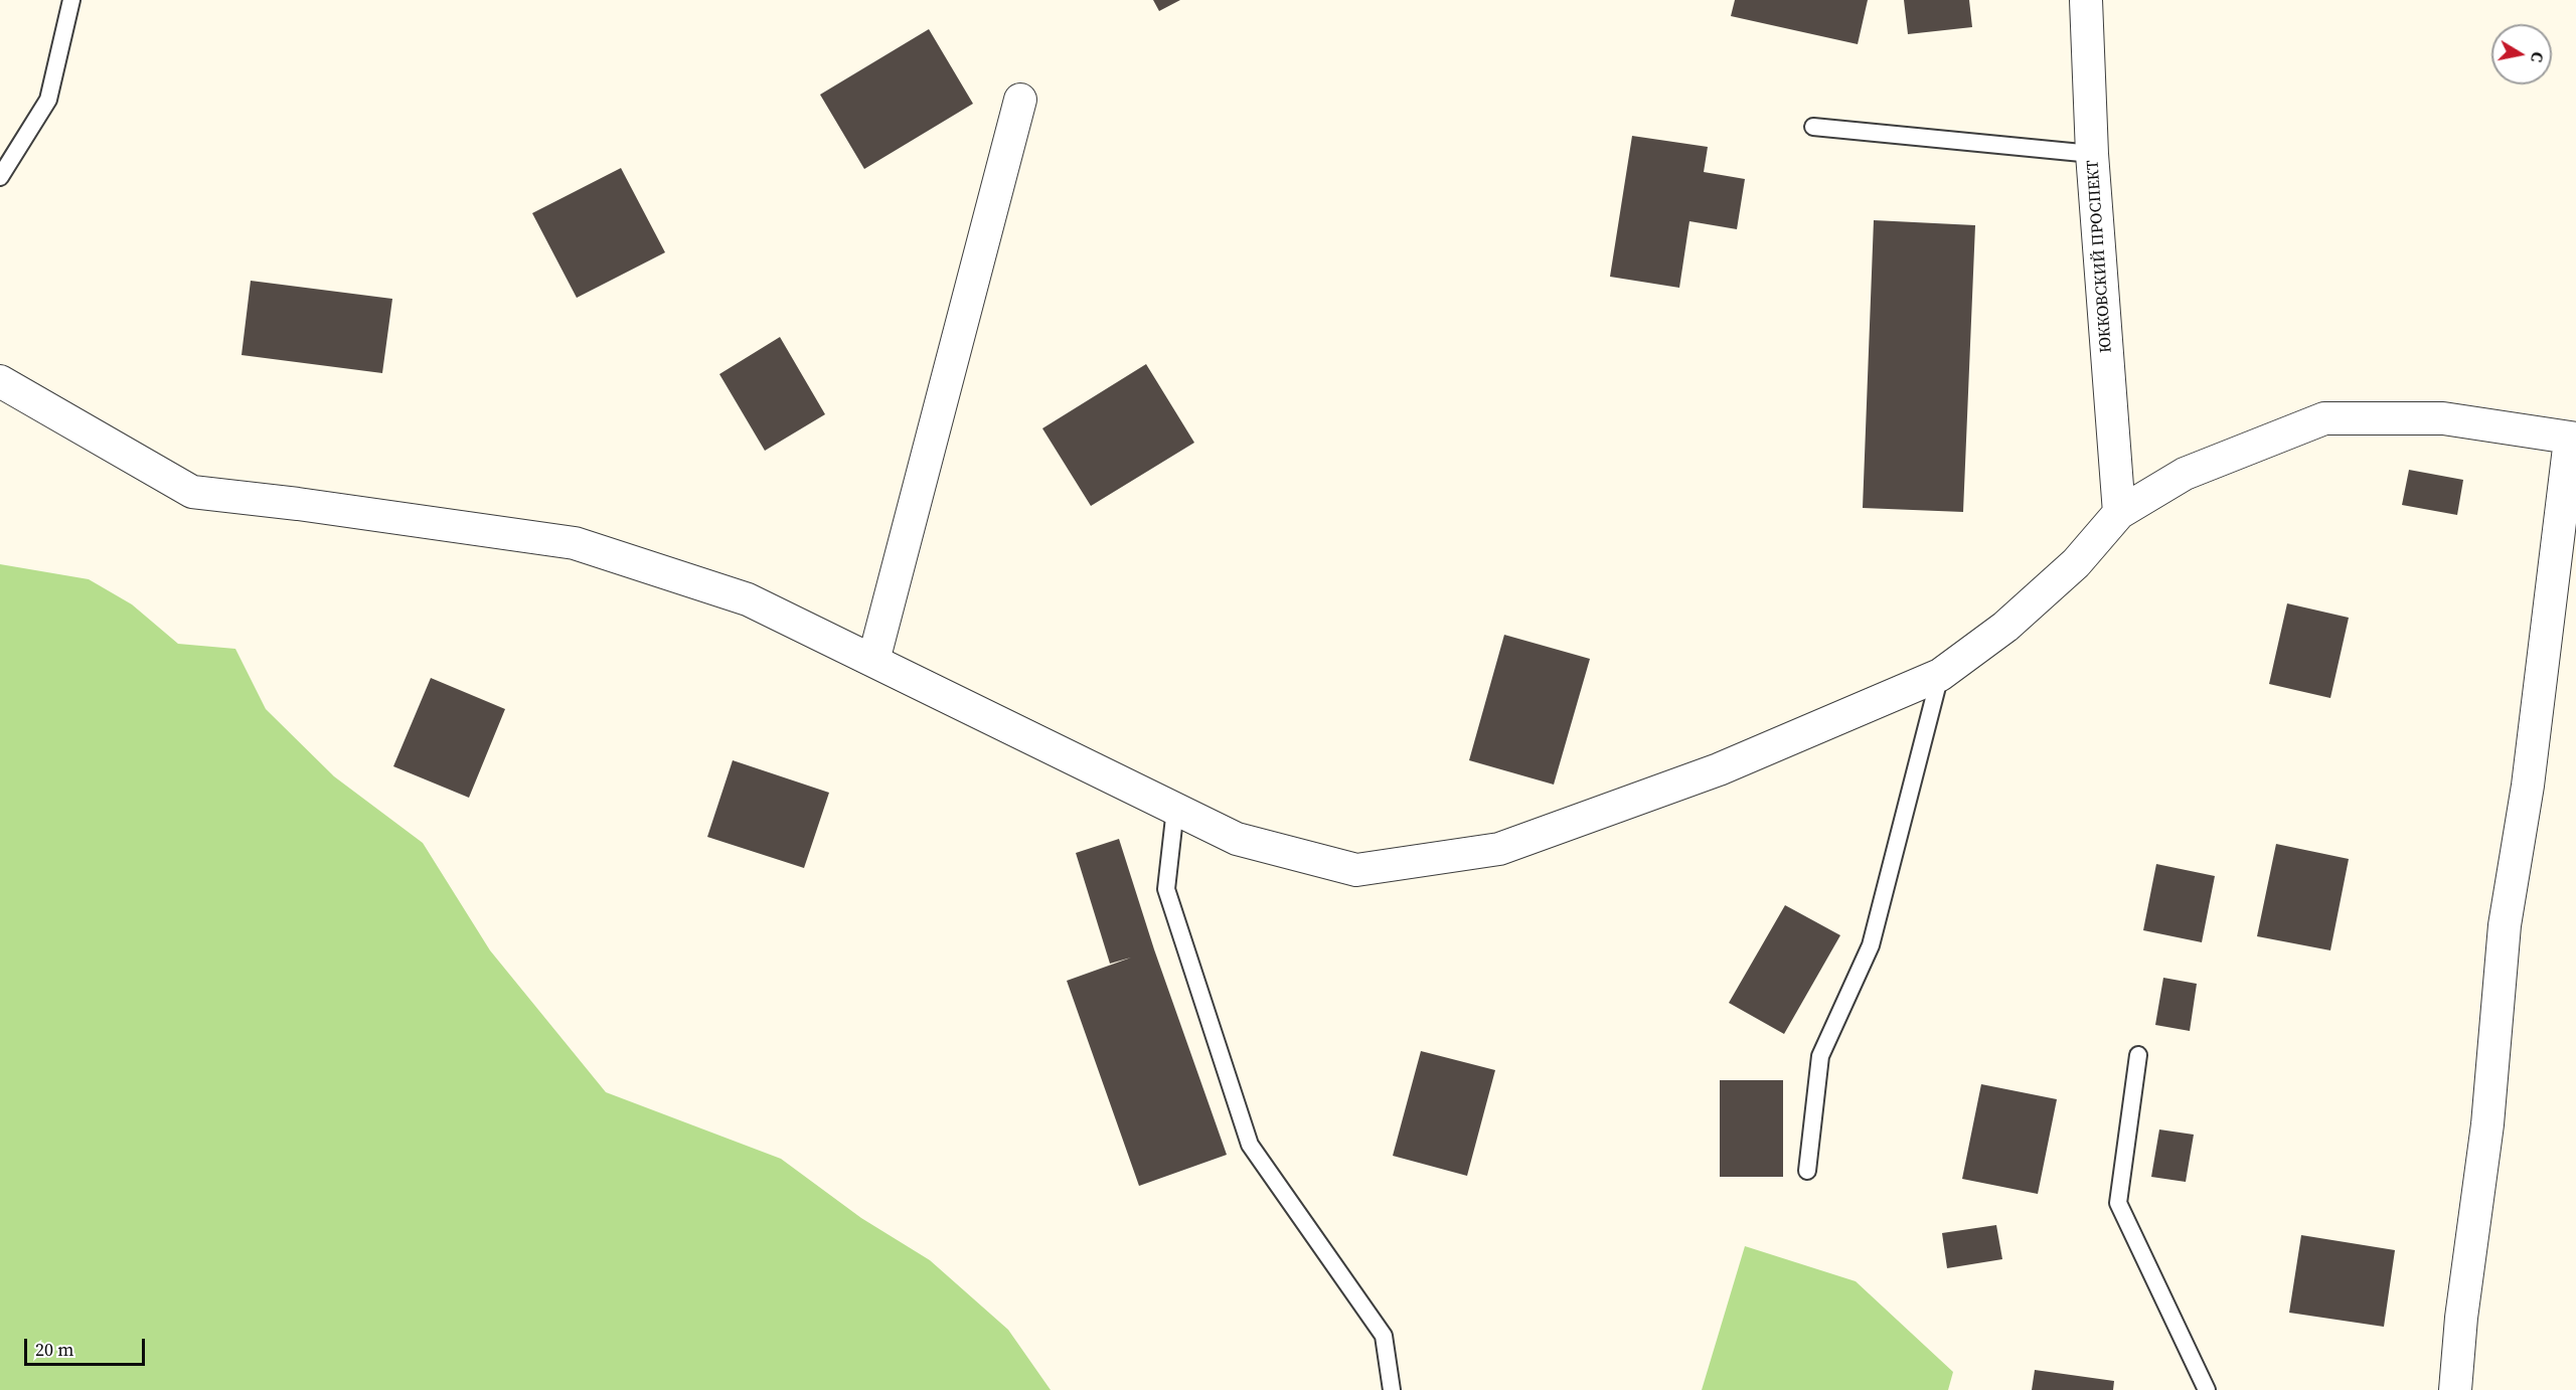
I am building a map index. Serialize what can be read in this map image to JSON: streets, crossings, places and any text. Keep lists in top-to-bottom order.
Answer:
{
  "streets": {
    "street": ["ЮККОВСКИЙ ПРОСПЕКТ"]
  },
  "scale_bar": "20 m",
  "north": "right"
}
